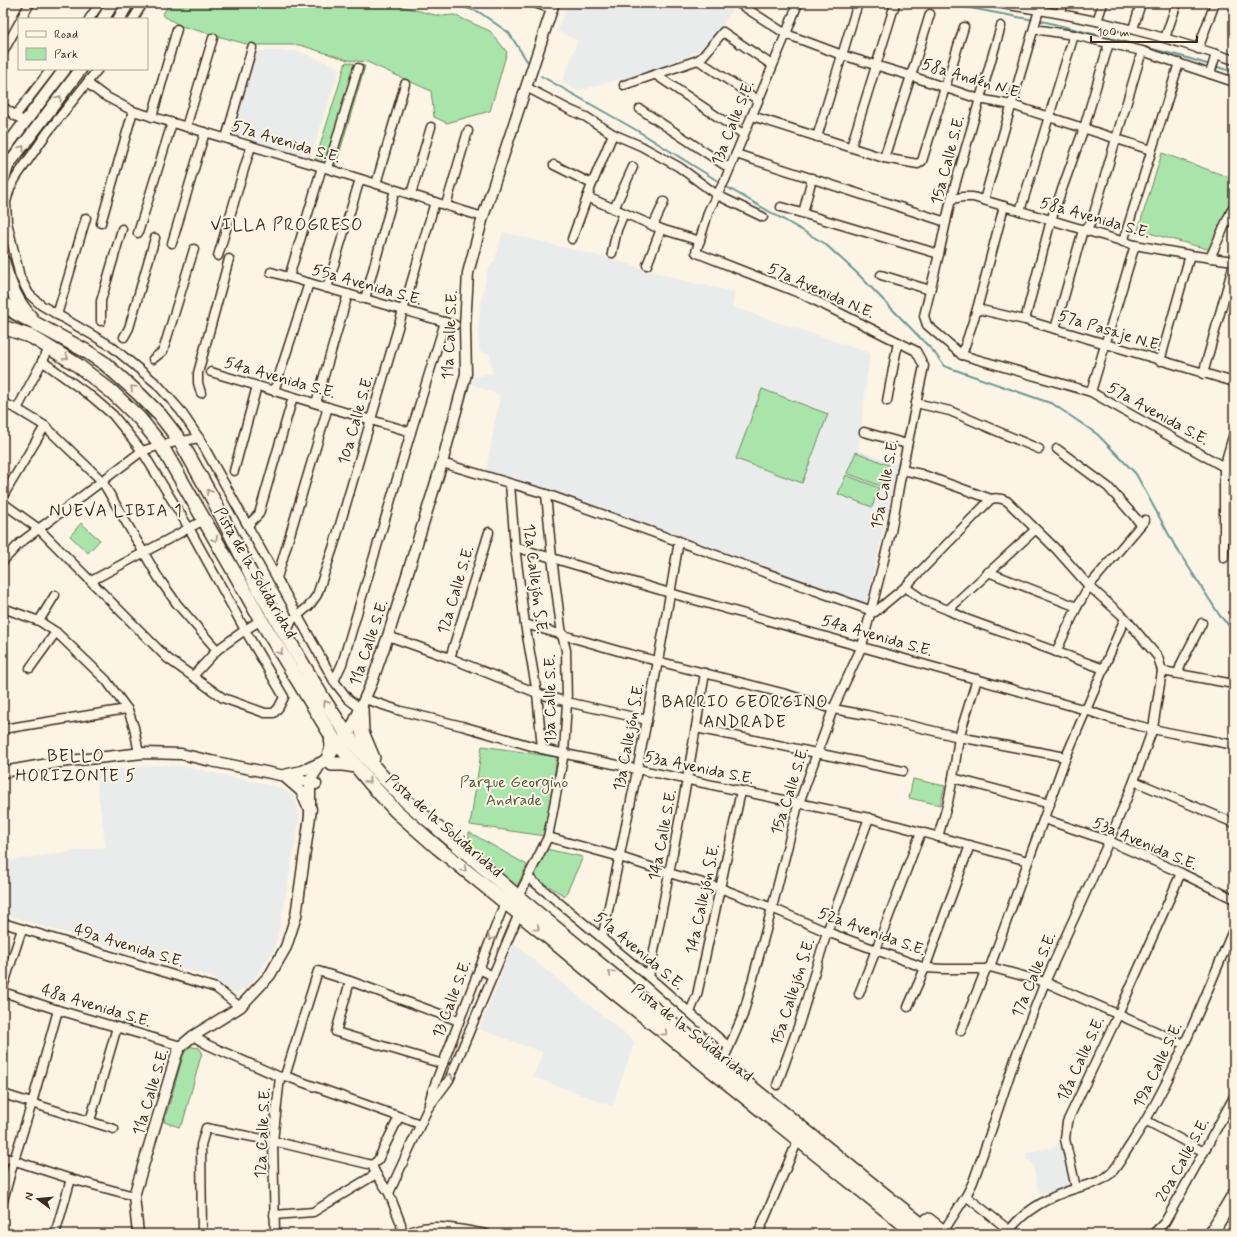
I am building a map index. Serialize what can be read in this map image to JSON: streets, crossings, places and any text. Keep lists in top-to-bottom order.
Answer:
{
  "streets": {
    "main road": ["Pista de la Solidaridad"],
    "street": [
      "58a Andén N.E.",
      "13a Calle S.E.",
      "57a Avenida S.E.",
      "15a Calle S.E.",
      "58a Avenida S.E.",
      "55a Avenida S.E.",
      "57a Avenida N.E.",
      "57a Pasaje N.E.",
      "11a Calle S.E.",
      "54a Avenida S.E.",
      "10a Calle S.E.",
      "12a Callejón S.E.",
      "12a Calle S.E.",
      "13a Callejón S.E.",
      "53a Avenida S.E.",
      "14a Calle S.E.",
      "14a Callejón S.E.",
      "52a Avenida S.E.",
      "49a Avenida S.E.",
      "51a Avenida S.E.",
      "17a Calle S.E.",
      "15a Callejón S.E.",
      "13 Calle S.E.",
      "48a Avenida S.E.",
      "18a Calle S.E.",
      "19a Calle S.E.",
      "20a Calle S.E."
    ]
  },
  "crossings": [
    ["58a Andén N.E.", "13a Calle S.E."],
    ["58a Andén N.E.", "15a Calle S.E."],
    ["13a Calle S.E.", "57a Avenida N.E."],
    ["13a Calle S.E.", "54a Avenida S.E."],
    ["13a Calle S.E.", "Pista de la Solidaridad"],
    ["13a Calle S.E.", "53a Avenida S.E."],
    ["13a Calle S.E.", "52a Avenida S.E."],
    ["13a Calle S.E.", "51a Avenida S.E."],
    ["57a Avenida S.E.", "11a Calle S.E."],
    ["57a Avenida S.E.", "10a Calle S.E."],
    ["15a Calle S.E.", "58a Avenida S.E."],
    ["15a Calle S.E.", "57a Avenida N.E."],
    ["15a Calle S.E.", "54a Avenida S.E."],
    ["15a Calle S.E.", "Pista de la Solidaridad"],
    ["15a Calle S.E.", "53a Avenida S.E."],
    ["15a Calle S.E.", "52a Avenida S.E."],
    ["15a Calle S.E.", "51a Avenida S.E."],
    ["55a Avenida S.E.", "10a Calle S.E."],
    ["11a Calle S.E.", "Pista de la Solidaridad"],
    ["11a Calle S.E.", "53a Avenida S.E."],
    ["11a Calle S.E.", "49a Avenida S.E."],
    ["11a Calle S.E.", "48a Avenida S.E."],
    ["54a Avenida S.E.", "10a Calle S.E."],
    ["54a Avenida S.E.", "12a Callejón S.E."],
    ["54a Avenida S.E.", "13a Callejón S.E."],
    ["54a Avenida S.E.", "17a Calle S.E."],
    ["10a Calle S.E.", "Pista de la Solidaridad"],
    ["Pista de la Solidaridad", "17a Calle S.E."],
    ["Pista de la Solidaridad", "13 Calle S.E."],
    ["12a Callejón S.E.", "53a Avenida S.E."],
    ["13a Callejón S.E.", "53a Avenida S.E."],
    ["13a Callejón S.E.", "52a Avenida S.E."],
    ["13a Callejón S.E.", "51a Avenida S.E."],
    ["53a Avenida S.E.", "14a Calle S.E."],
    ["53a Avenida S.E.", "14a Callejón S.E."],
    ["53a Avenida S.E.", "17a Calle S.E."],
    ["53a Avenida S.E.", "15a Callejón S.E."],
    ["53a Avenida S.E.", "18a Calle S.E."],
    ["14a Calle S.E.", "52a Avenida S.E."],
    ["14a Calle S.E.", "51a Avenida S.E."],
    ["14a Callejón S.E.", "52a Avenida S.E."],
    ["14a Callejón S.E.", "51a Avenida S.E."],
    ["52a Avenida S.E.", "17a Calle S.E."],
    ["52a Avenida S.E.", "15a Callejón S.E."],
    ["52a Avenida S.E.", "18a Calle S.E."],
    ["52a Avenida S.E.", "19a Calle S.E."],
    ["18a Calle S.E.", "19a Calle S.E."]
  ],
  "districts": [
    "VILLA PROGRESO",
    "NUEVA LIBIA 1",
    "BARRIO GEORGINO ANDRADE",
    "BELLO HORIZONTE 5"
  ],
  "parks": ["Parque Georgino Andrade"],
  "legend": ["Road", "Park"],
  "scale_bar": "100 m",
  "north": "left"
}
